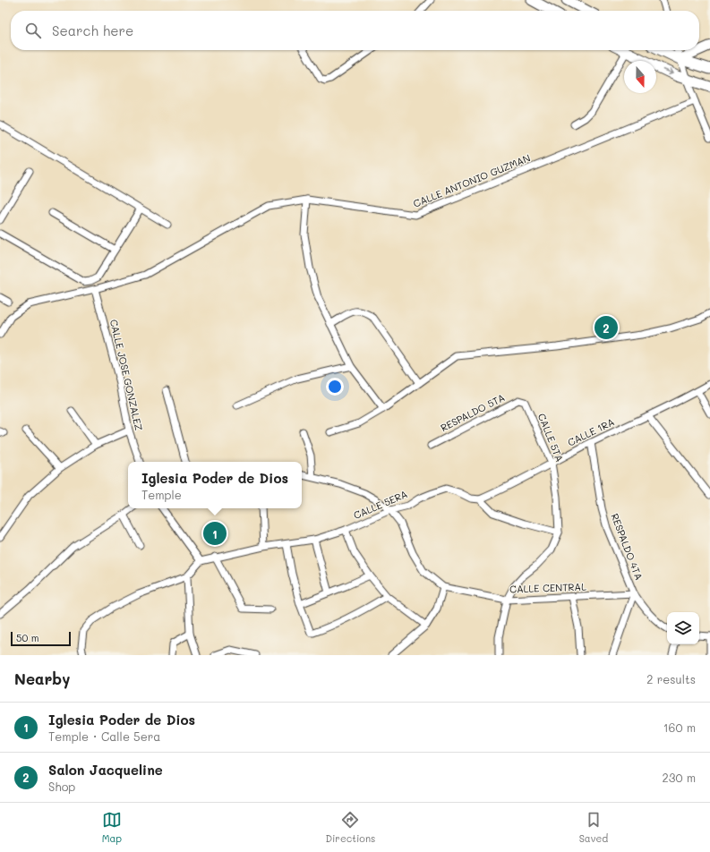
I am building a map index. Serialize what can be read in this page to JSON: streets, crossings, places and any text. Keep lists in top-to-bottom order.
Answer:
{
  "streets": {
    "street": [
      "CALLE ANTONIO GUZMAN",
      "CALLE JOSE GONZALEZ",
      "RESPALDO 5TA",
      "CALLE 1RA",
      "CALLE 5TA",
      "CALLE 5ERA",
      "RESPALDO 4TA",
      "CALLE CENTRAL"
    ]
  },
  "crossings": [
    ["CALLE ANTONIO GUZMAN", "CALLE JOSE GONZALEZ"],
    ["RESPALDO 5TA", "CALLE 5TA"],
    ["CALLE 1RA", "CALLE 5TA"],
    ["CALLE 1RA", "CALLE 5ERA"],
    ["CALLE 1RA", "RESPALDO 4TA"],
    ["CALLE 5TA", "CALLE 5ERA"],
    ["CALLE 5TA", "CALLE CENTRAL"],
    ["CALLE 5ERA", "CALLE CENTRAL"],
    ["RESPALDO 4TA", "CALLE CENTRAL"]
  ],
  "scale_bar": "50 m",
  "north": "bottom",
  "page": {
    "search": "Search here",
    "pins": ["2", "1"],
    "popup": ["Iglesia Poder de Dios", "Temple"],
    "scale": "50 m",
    "heading": ["Nearby", "2 results"],
    "list": [
      {
        "mark": "1",
        "name": "Iglesia Poder de Dios",
        "note": "Temple · Calle 5era",
        "value": "160 m"
      },
      {
        "mark": "2",
        "name": "Salon Jacqueline",
        "note": "Shop",
        "value": "230 m"
      }
    ],
    "nav": ["Map", "Directions", "Saved"]
  }
}
